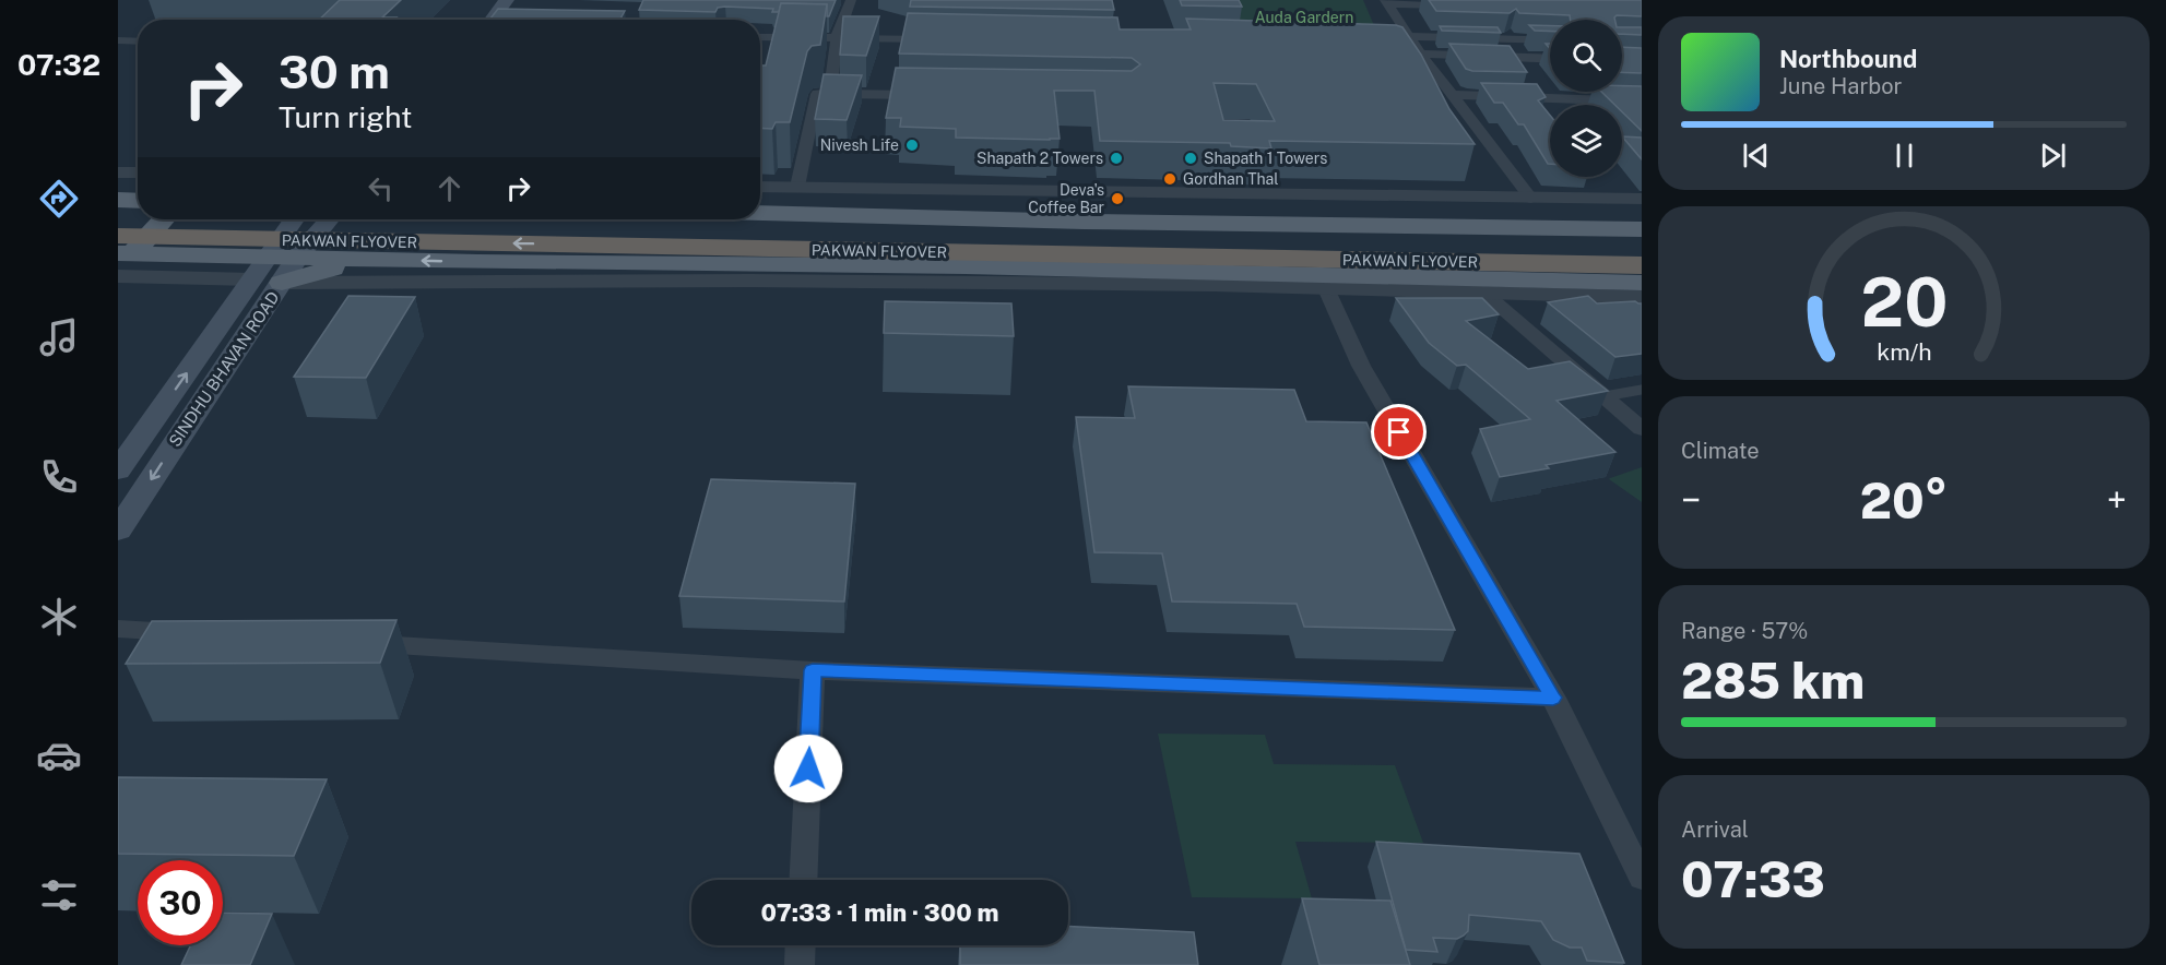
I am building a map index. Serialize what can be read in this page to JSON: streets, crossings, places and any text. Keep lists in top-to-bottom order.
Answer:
{
  "streets": {
    "highway": ["PAKWAN FLYOVER"],
    "main road": ["SINDHU BHAVAN ROAD"]
  },
  "parks": ["Auda Gardern"],
  "places": [
    "Nivesh Life",
    "Shapath 2 Towers",
    "Shapath 1 Towers",
    "Gordhan Thal",
    "Deva's Coffee Bar"
  ],
  "page": {
    "tabs": "07:32",
    "turn": ["30 m", "Turn right"],
    "song": ["Northbound", "June Harbor"],
    "tile": [
      "Climate",
      ["Range · 57%", "285 km"],
      ["Arrival", "07:33"]
    ],
    "heat": ["−", "20°", "+"],
    "limit": "30",
    "trip": "07:33 · 1 min · 300 m",
    "gauge": ["20", "km/h"]
  }
}
